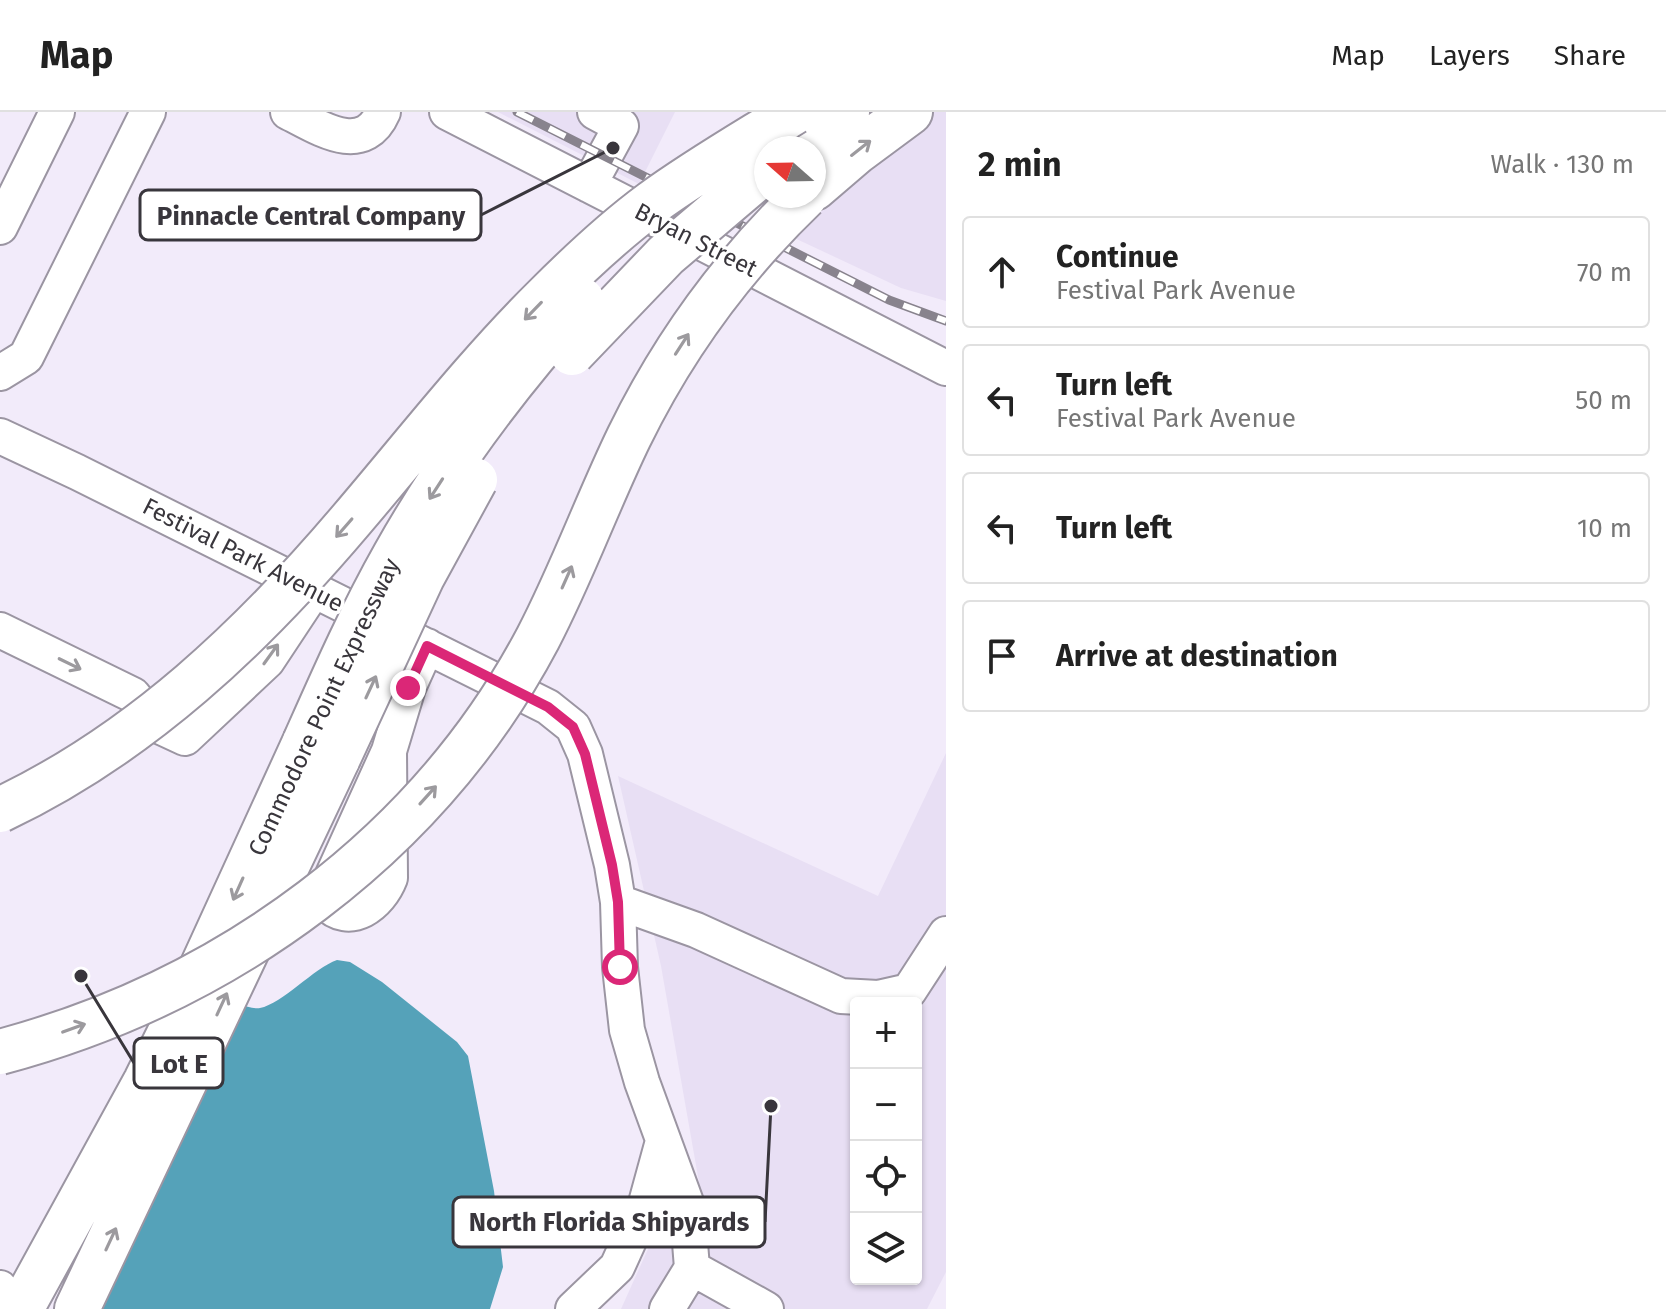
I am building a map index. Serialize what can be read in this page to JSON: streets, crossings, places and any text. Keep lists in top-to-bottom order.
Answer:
{
  "streets": {
    "highway": ["Commodore Point Expressway"],
    "street": ["Bryan Street", "Festival Park Avenue"]
  },
  "places": ["Pinnacle Central Company", "Lot E", "North Florida Shipyards"],
  "north": "left",
  "page": {
    "header": "Map",
    "nav": ["Map", "Layers", "Share"],
    "heading": ["2 min", "Walk · 130 m"],
    "list": [
      ["Continue", "Festival Park Avenue", "70 m"],
      ["Turn left", "Festival Park Avenue", "50 m"],
      ["Turn left", "10 m"],
      "Arrive at destination"
    ],
    "map_buttons": ["+", "−"]
  }
}
